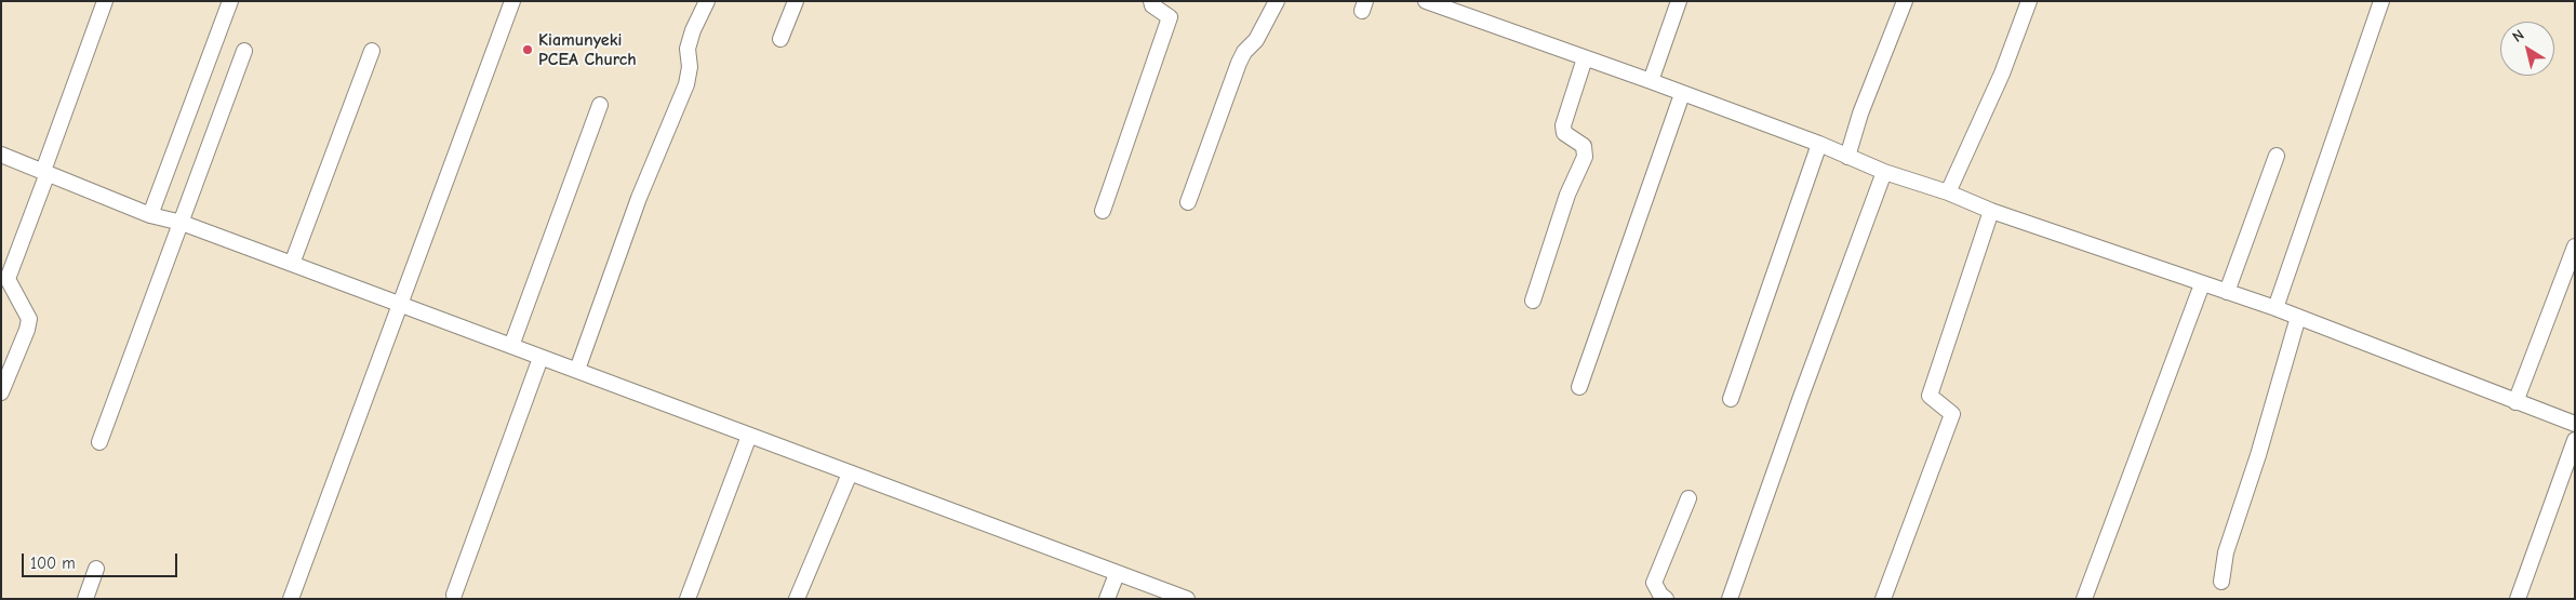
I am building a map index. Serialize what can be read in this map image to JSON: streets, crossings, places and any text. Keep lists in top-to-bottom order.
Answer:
{
  "places": ["Kiamunyeki PCEA Church"],
  "scale_bar": "100 m",
  "north": "top left"
}
